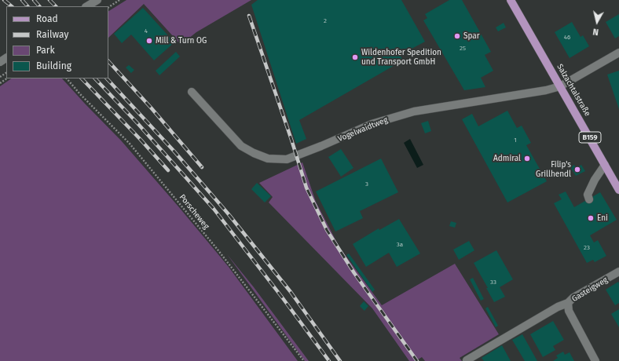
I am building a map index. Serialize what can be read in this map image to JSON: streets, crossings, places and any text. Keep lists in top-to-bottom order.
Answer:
{
  "streets": {
    "main road": ["Salzachtalstraße", "B159"],
    "street": ["Vogelwaidtweg", "Gasteigweg"],
    "path": ["Porscheweg"]
  },
  "crossings": [
    ["Salzachtalstraße", "Vogelwaidtweg"]
  ],
  "places": [
    "Spar",
    "Mill & Turn OG",
    "Wildenhofer Spedition und Transport GmbH",
    "Admiral",
    "Filip's Grillhendl",
    "Eni"
  ],
  "house_numbers": [
    "2",
    "4",
    "46",
    "25",
    "1",
    "3",
    "3a",
    "23",
    "33"
  ],
  "legend": [
    "Road",
    "Railway",
    "Park",
    "Building"
  ],
  "north": "bottom"
}
